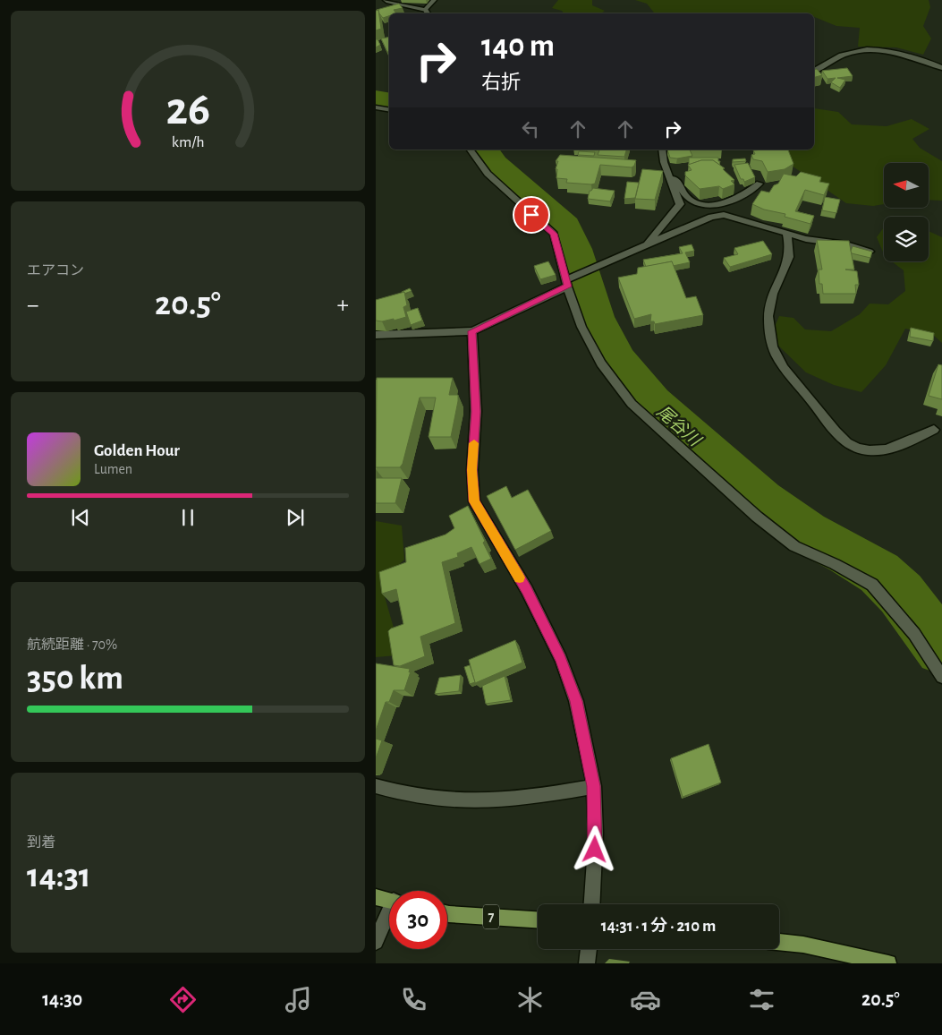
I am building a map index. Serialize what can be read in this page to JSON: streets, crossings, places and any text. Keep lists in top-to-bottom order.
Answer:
{
  "streets": {
    "main road": ["7"]
  },
  "water": ["尾谷川"],
  "north": "left",
  "page": {
    "turn": ["140 m", "右折"],
    "tile": [
      "エアコン",
      ["航続距離 · 70%", "350 km"],
      ["到着", "14:31"]
    ],
    "heat": ["−", "20.5°", "+"],
    "song": ["Golden Hour", "Lumen"],
    "limit": "30",
    "trip": "14:31 · 1 分 · 210 m",
    "tabs": ["14:30", "20.5°"],
    "gauge": ["26", "km/h"]
  }
}
